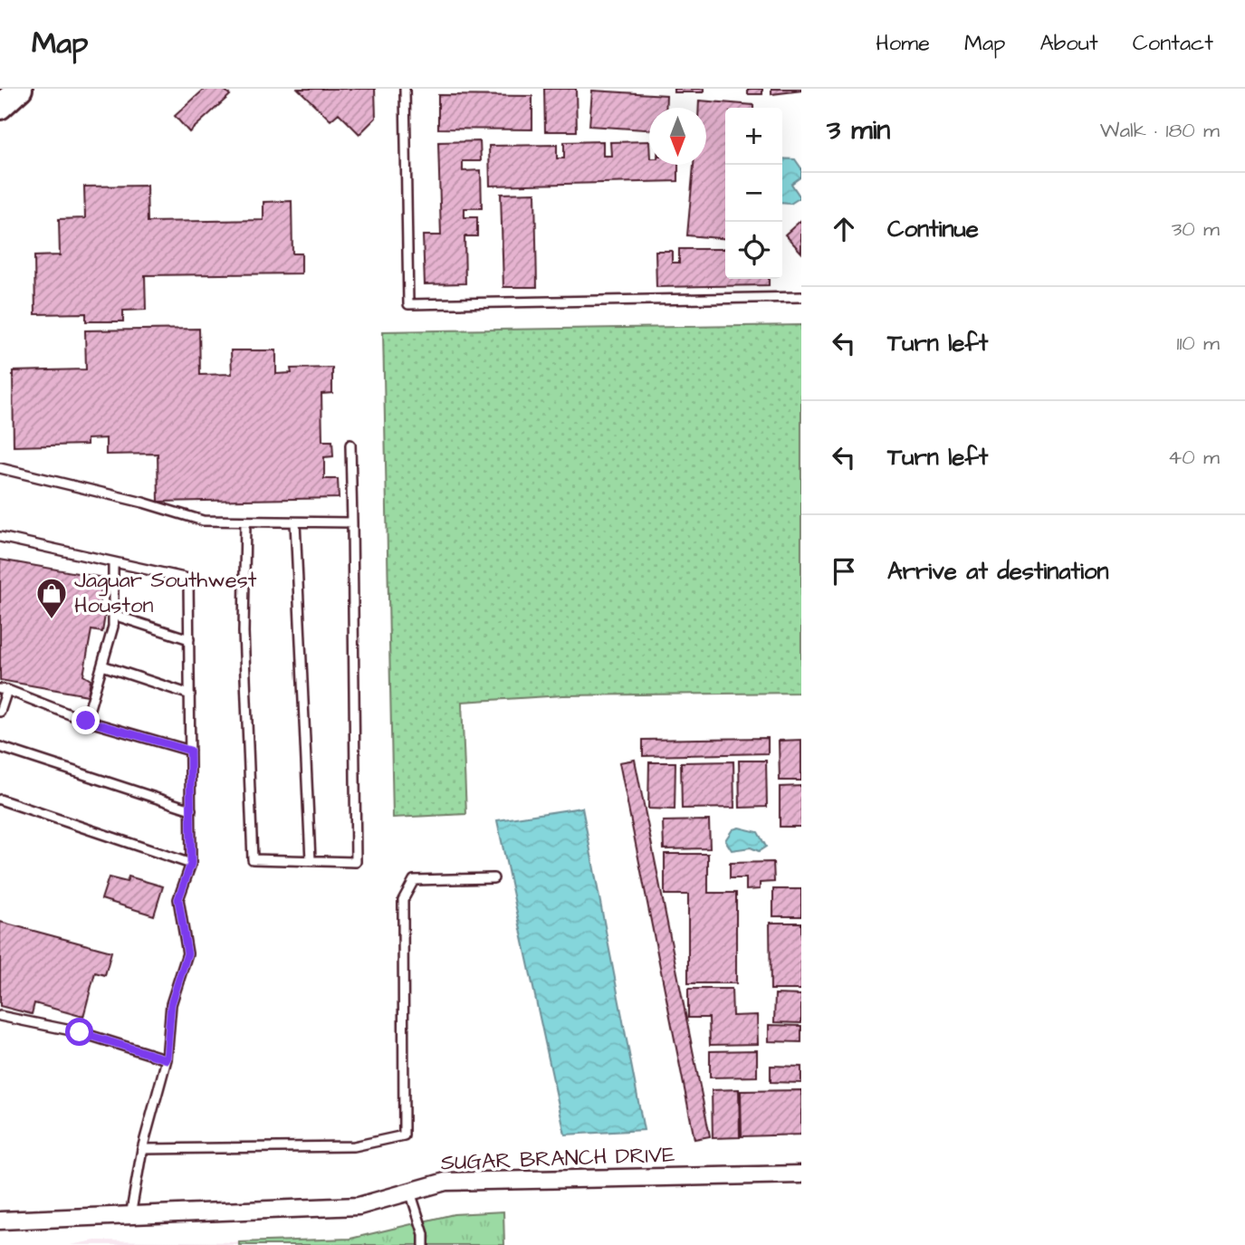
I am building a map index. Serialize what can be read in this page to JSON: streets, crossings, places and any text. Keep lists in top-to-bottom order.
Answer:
{
  "streets": {
    "street": ["SUGAR BRANCH DRIVE"]
  },
  "places": {
    "shop": ["Jaguar Southwest Houston"]
  },
  "north": "bottom",
  "page": {
    "header": "Map",
    "nav": [
      "Home",
      "Map",
      "About",
      "Contact"
    ],
    "heading": ["3 min", "Walk · 180 m"],
    "map_buttons": ["+", "−"],
    "list": [
      ["Continue", "30 m"],
      ["Turn left", "110 m"],
      ["Turn left", "40 m"],
      "Arrive at destination"
    ]
  }
}
